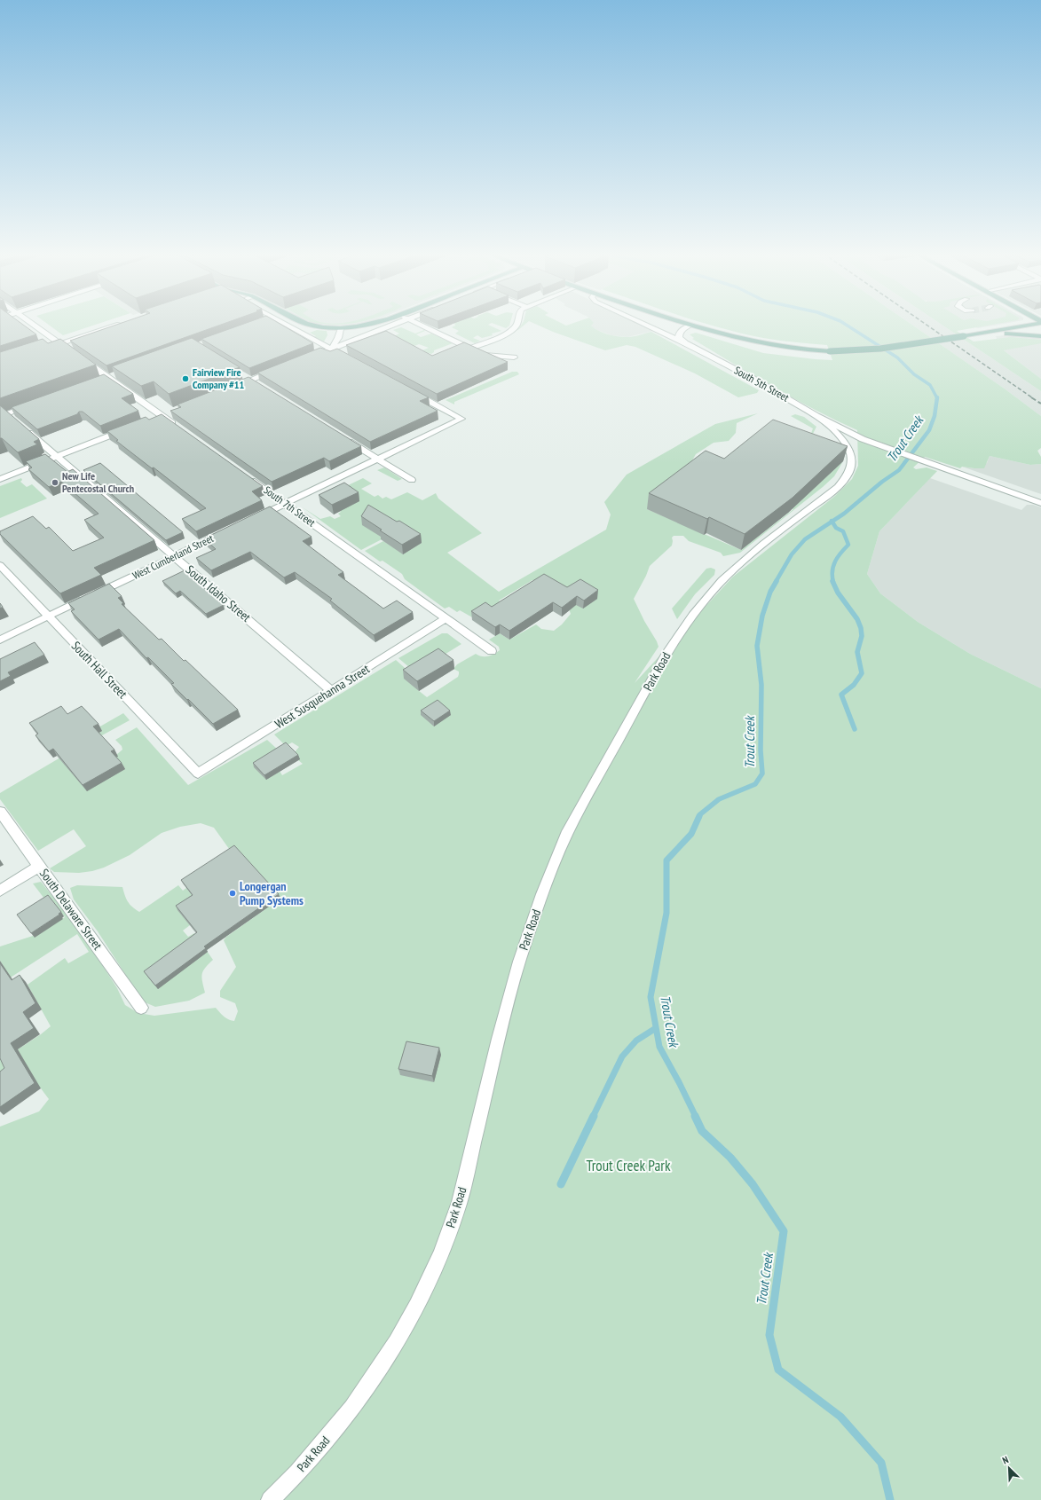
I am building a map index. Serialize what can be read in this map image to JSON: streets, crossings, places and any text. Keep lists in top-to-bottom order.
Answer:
{
  "streets": {
    "street": [
      "South 5th Street",
      "South 7th Street",
      "West Cumberland Street",
      "South Idaho Street",
      "South Hall Street",
      "Park Road",
      "West Susquehanna Street",
      "South Delaware Street"
    ]
  },
  "crossings": [
    ["South 5th Street", "Park Road"],
    ["South 7th Street", "West Susquehanna Street"],
    ["West Cumberland Street", "South Idaho Street"],
    ["West Cumberland Street", "South Hall Street"],
    ["South Idaho Street", "West Susquehanna Street"],
    ["South Hall Street", "West Susquehanna Street"]
  ],
  "water": ["Trout Creek"],
  "parks": ["Trout Creek Park"],
  "places": ["Fairview Fire Company #11", "New Life Pentecostal Church", "Longergan Pump Systems"],
  "north": "top left"
}
